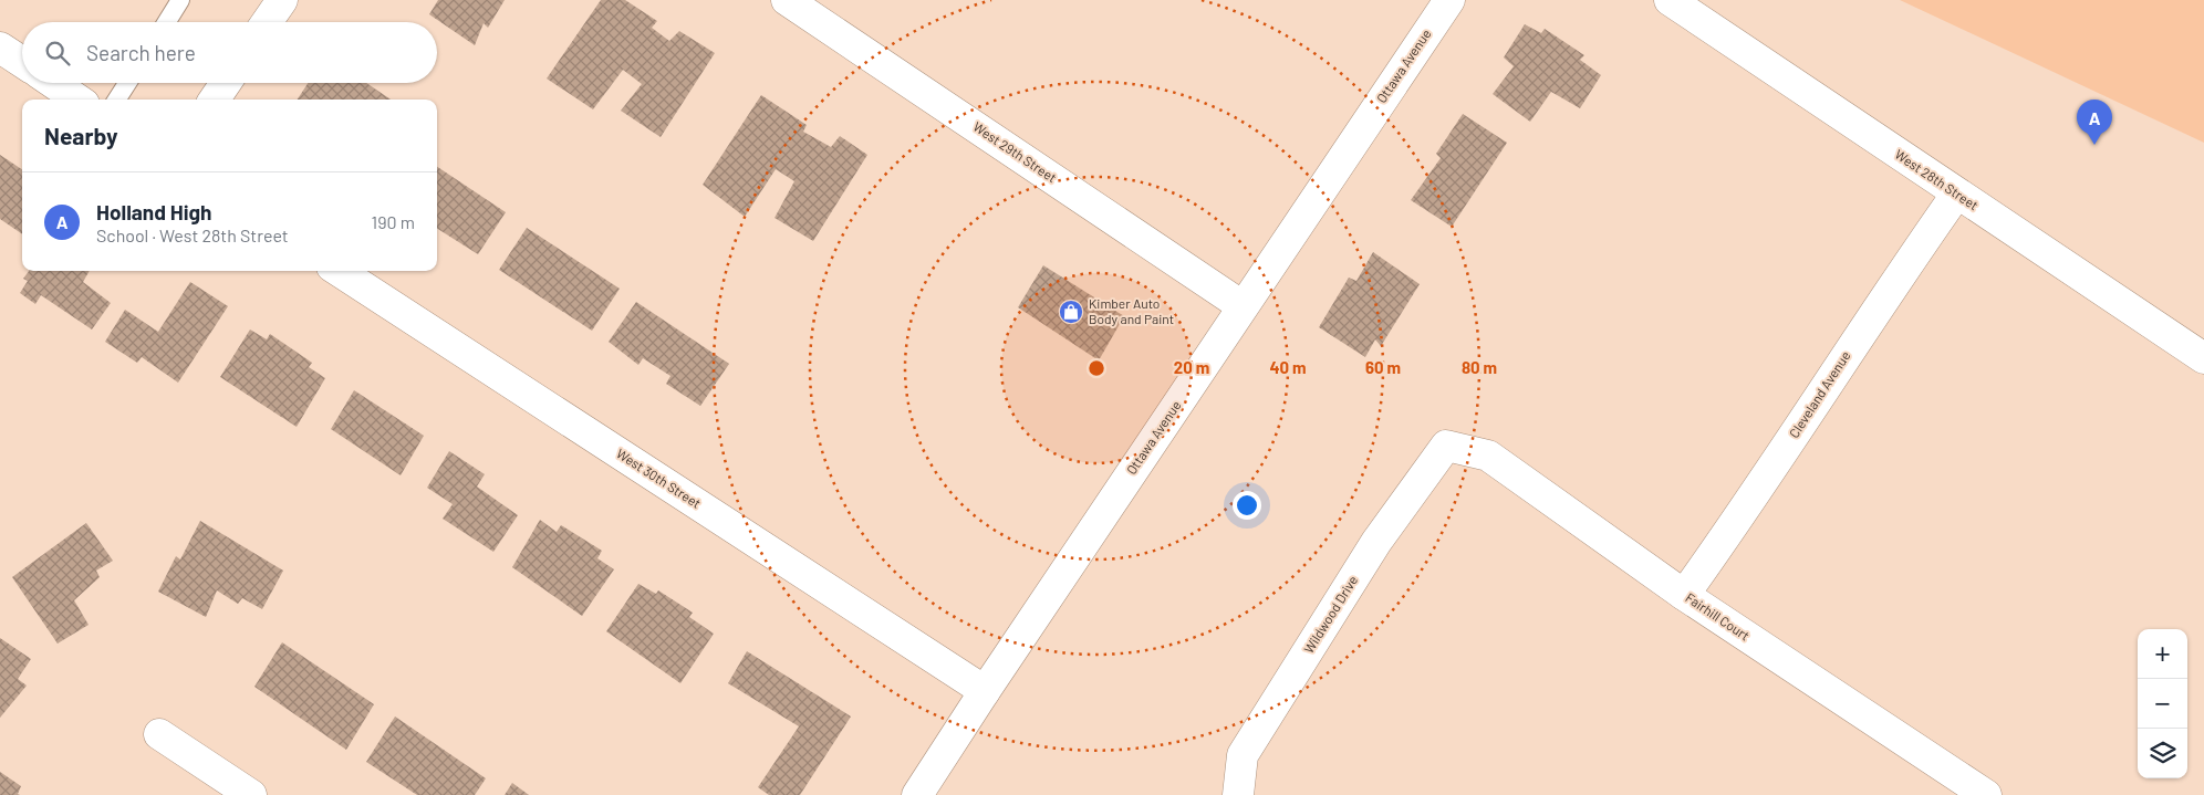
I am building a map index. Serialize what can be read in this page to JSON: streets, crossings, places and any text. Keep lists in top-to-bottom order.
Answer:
{
  "streets": {
    "street": [
      "Ottawa Avenue",
      "West 29th Street",
      "West 28th Street",
      "Cleveland Avenue",
      "West 30th Street",
      "Wildwood Drive",
      "Fairhill Court"
    ]
  },
  "crossings": [
    ["Ottawa Avenue", "West 29th Street"],
    ["Ottawa Avenue", "West 30th Street"],
    ["West 28th Street", "Cleveland Avenue"],
    ["Cleveland Avenue", "Fairhill Court"],
    ["Wildwood Drive", "Fairhill Court"]
  ],
  "places": {
    "shop": ["Kimber Auto Body and Paint"]
  },
  "page": {
    "search": "Search here",
    "pins": "A",
    "heading": "Nearby",
    "list": [
      {
        "mark": "A",
        "name": "Holland High",
        "note": "School · West 28th Street",
        "value": "190 m"
      }
    ],
    "map_buttons": ["+", "−"]
  },
  "rings": [
    "20 m",
    "40 m",
    "60 m",
    "80 m"
  ]
}
